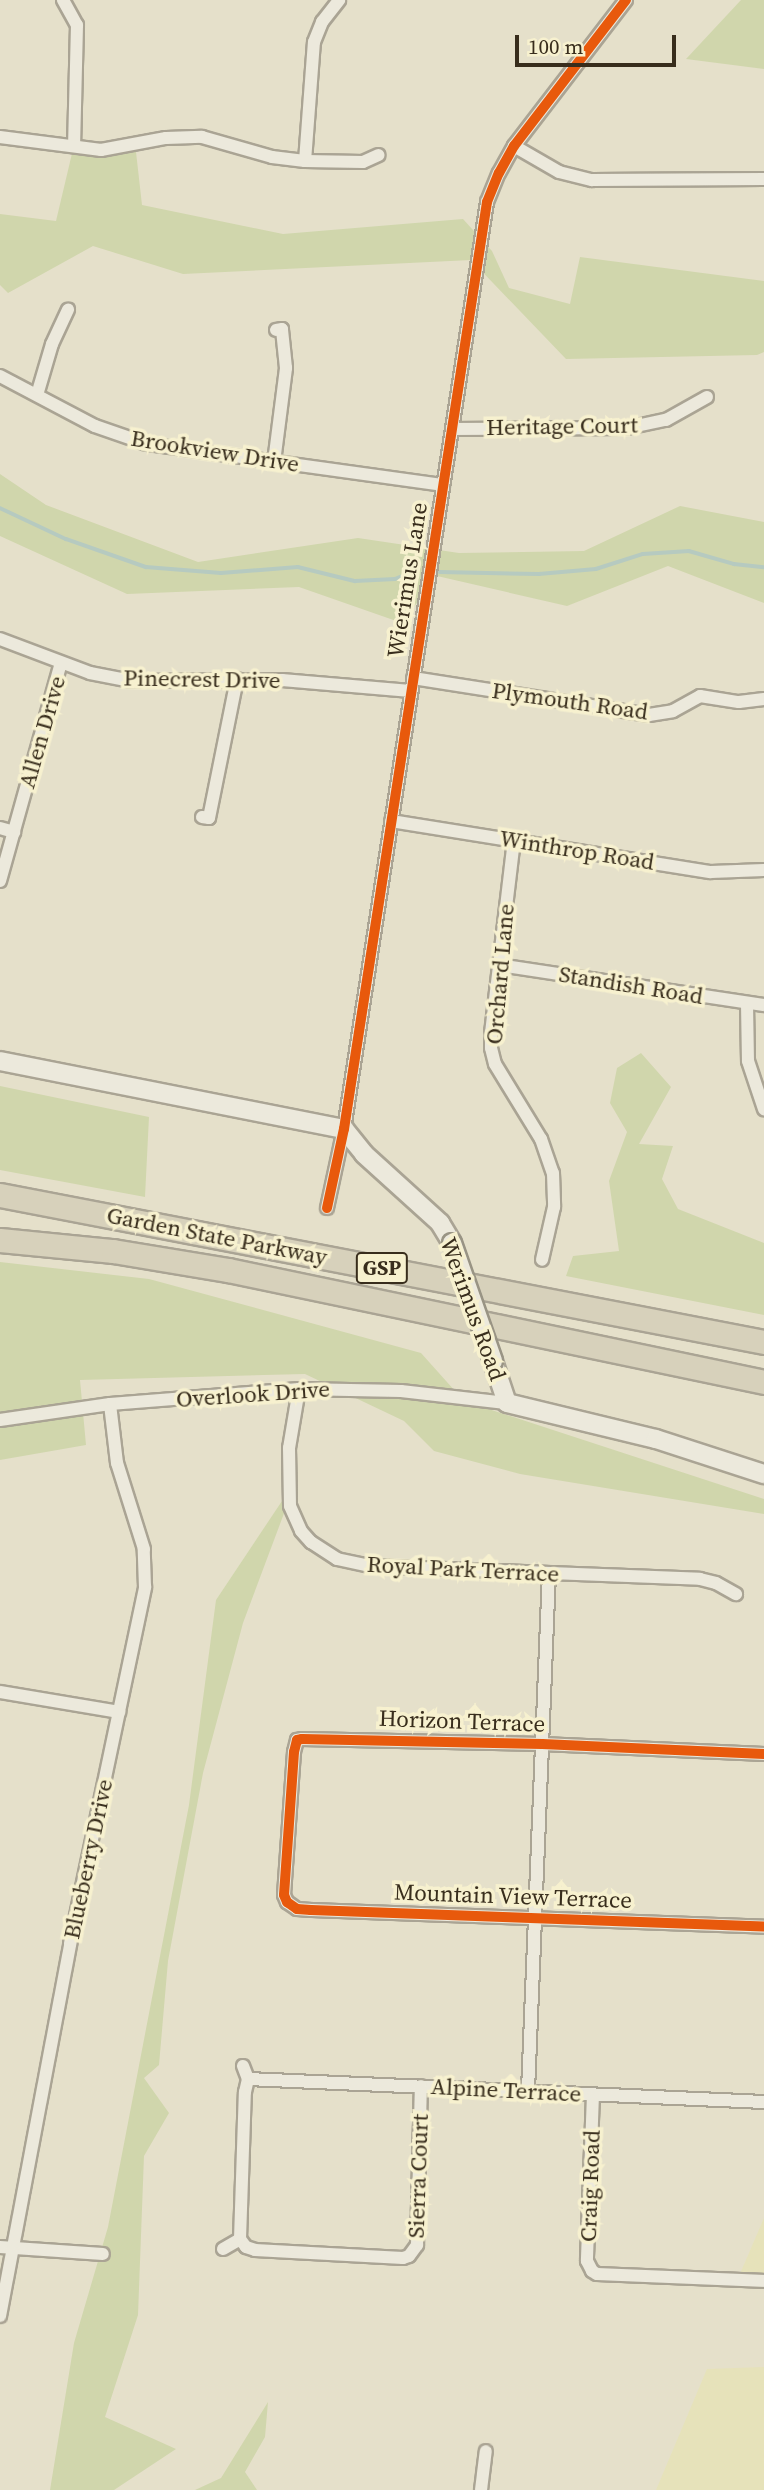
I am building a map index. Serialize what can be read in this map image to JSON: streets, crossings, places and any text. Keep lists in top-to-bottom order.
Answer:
{
  "streets": {
    "highway": ["Garden State Parkway", "GSP"],
    "main road": ["Werimus Road"],
    "street": [
      "Heritage Court",
      "Brookview Drive",
      "Wierimus Lane",
      "Pinecrest Drive",
      "Plymouth Road",
      "Allen Drive",
      "Winthrop Road",
      "Orchard Lane",
      "Standish Road",
      "Overlook Drive",
      "Royal Park Terrace",
      "Horizon Terrace",
      "Blueberry Drive",
      "Mountain View Terrace",
      "Alpine Terrace",
      "Sierra Court",
      "Craig Road"
    ]
  },
  "crossings": [
    ["Heritage Court", "Wierimus Lane"],
    ["Brookview Drive", "Wierimus Lane"],
    ["Wierimus Lane", "Pinecrest Drive"],
    ["Wierimus Lane", "Plymouth Road"],
    ["Wierimus Lane", "Winthrop Road"],
    ["Wierimus Lane", "Werimus Road"],
    ["Pinecrest Drive", "Allen Drive"],
    ["Winthrop Road", "Orchard Lane"],
    ["Orchard Lane", "Standish Road"],
    ["Werimus Road", "Overlook Drive"],
    ["Overlook Drive", "Royal Park Terrace"],
    ["Overlook Drive", "Blueberry Drive"],
    ["Horizon Terrace", "Mountain View Terrace"],
    ["Alpine Terrace", "Sierra Court"],
    ["Alpine Terrace", "Craig Road"]
  ],
  "scale_bar": "100 m"
}
